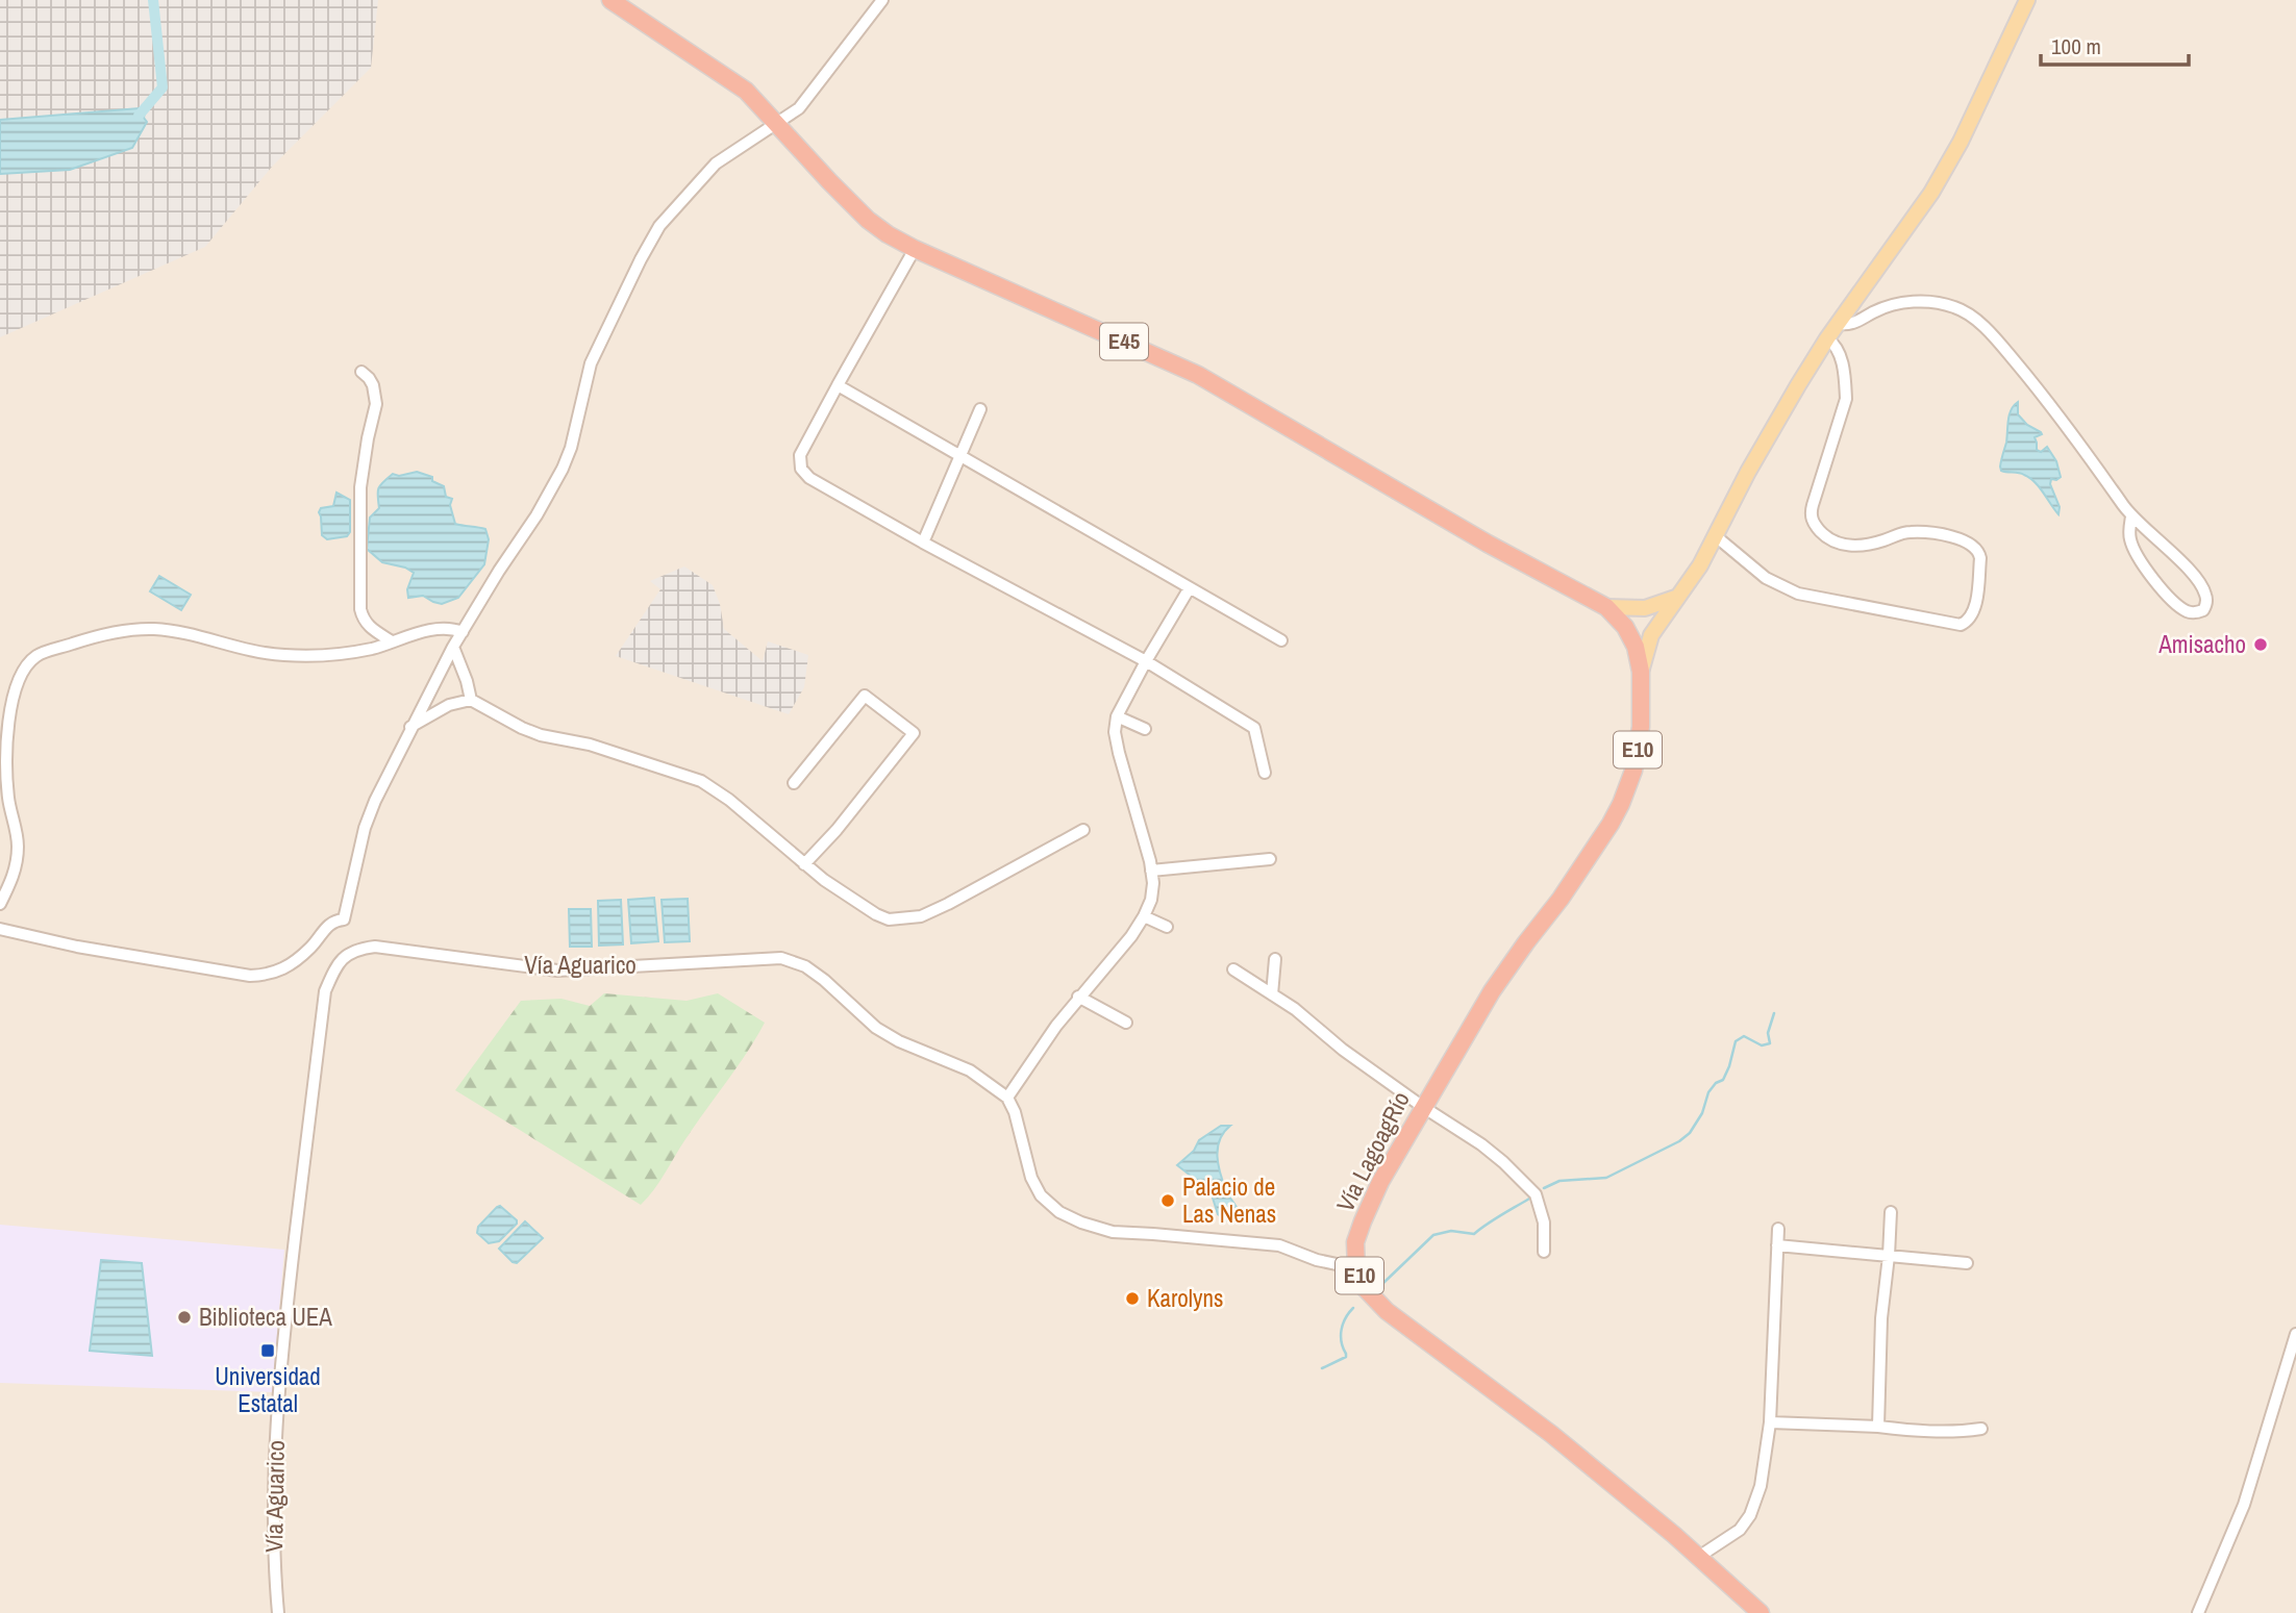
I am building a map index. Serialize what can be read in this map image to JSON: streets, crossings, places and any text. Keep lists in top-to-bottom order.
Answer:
{
  "streets": {
    "highway": ["E45", "E10", "Vía LagoagRío"],
    "street": ["Vía Aguarico"]
  },
  "crossings": [
    ["E45", "Vía LagoagRío"],
    ["E10", "Vía LagoagRío"]
  ],
  "places": {
    "other": [
      "Amisacho",
      "Palacio de Las Nenas",
      "Karolyns",
      "Biblioteca UEA"
    ],
    "transit": ["Universidad Estatal"]
  },
  "scale_bar": "100 m"
}
